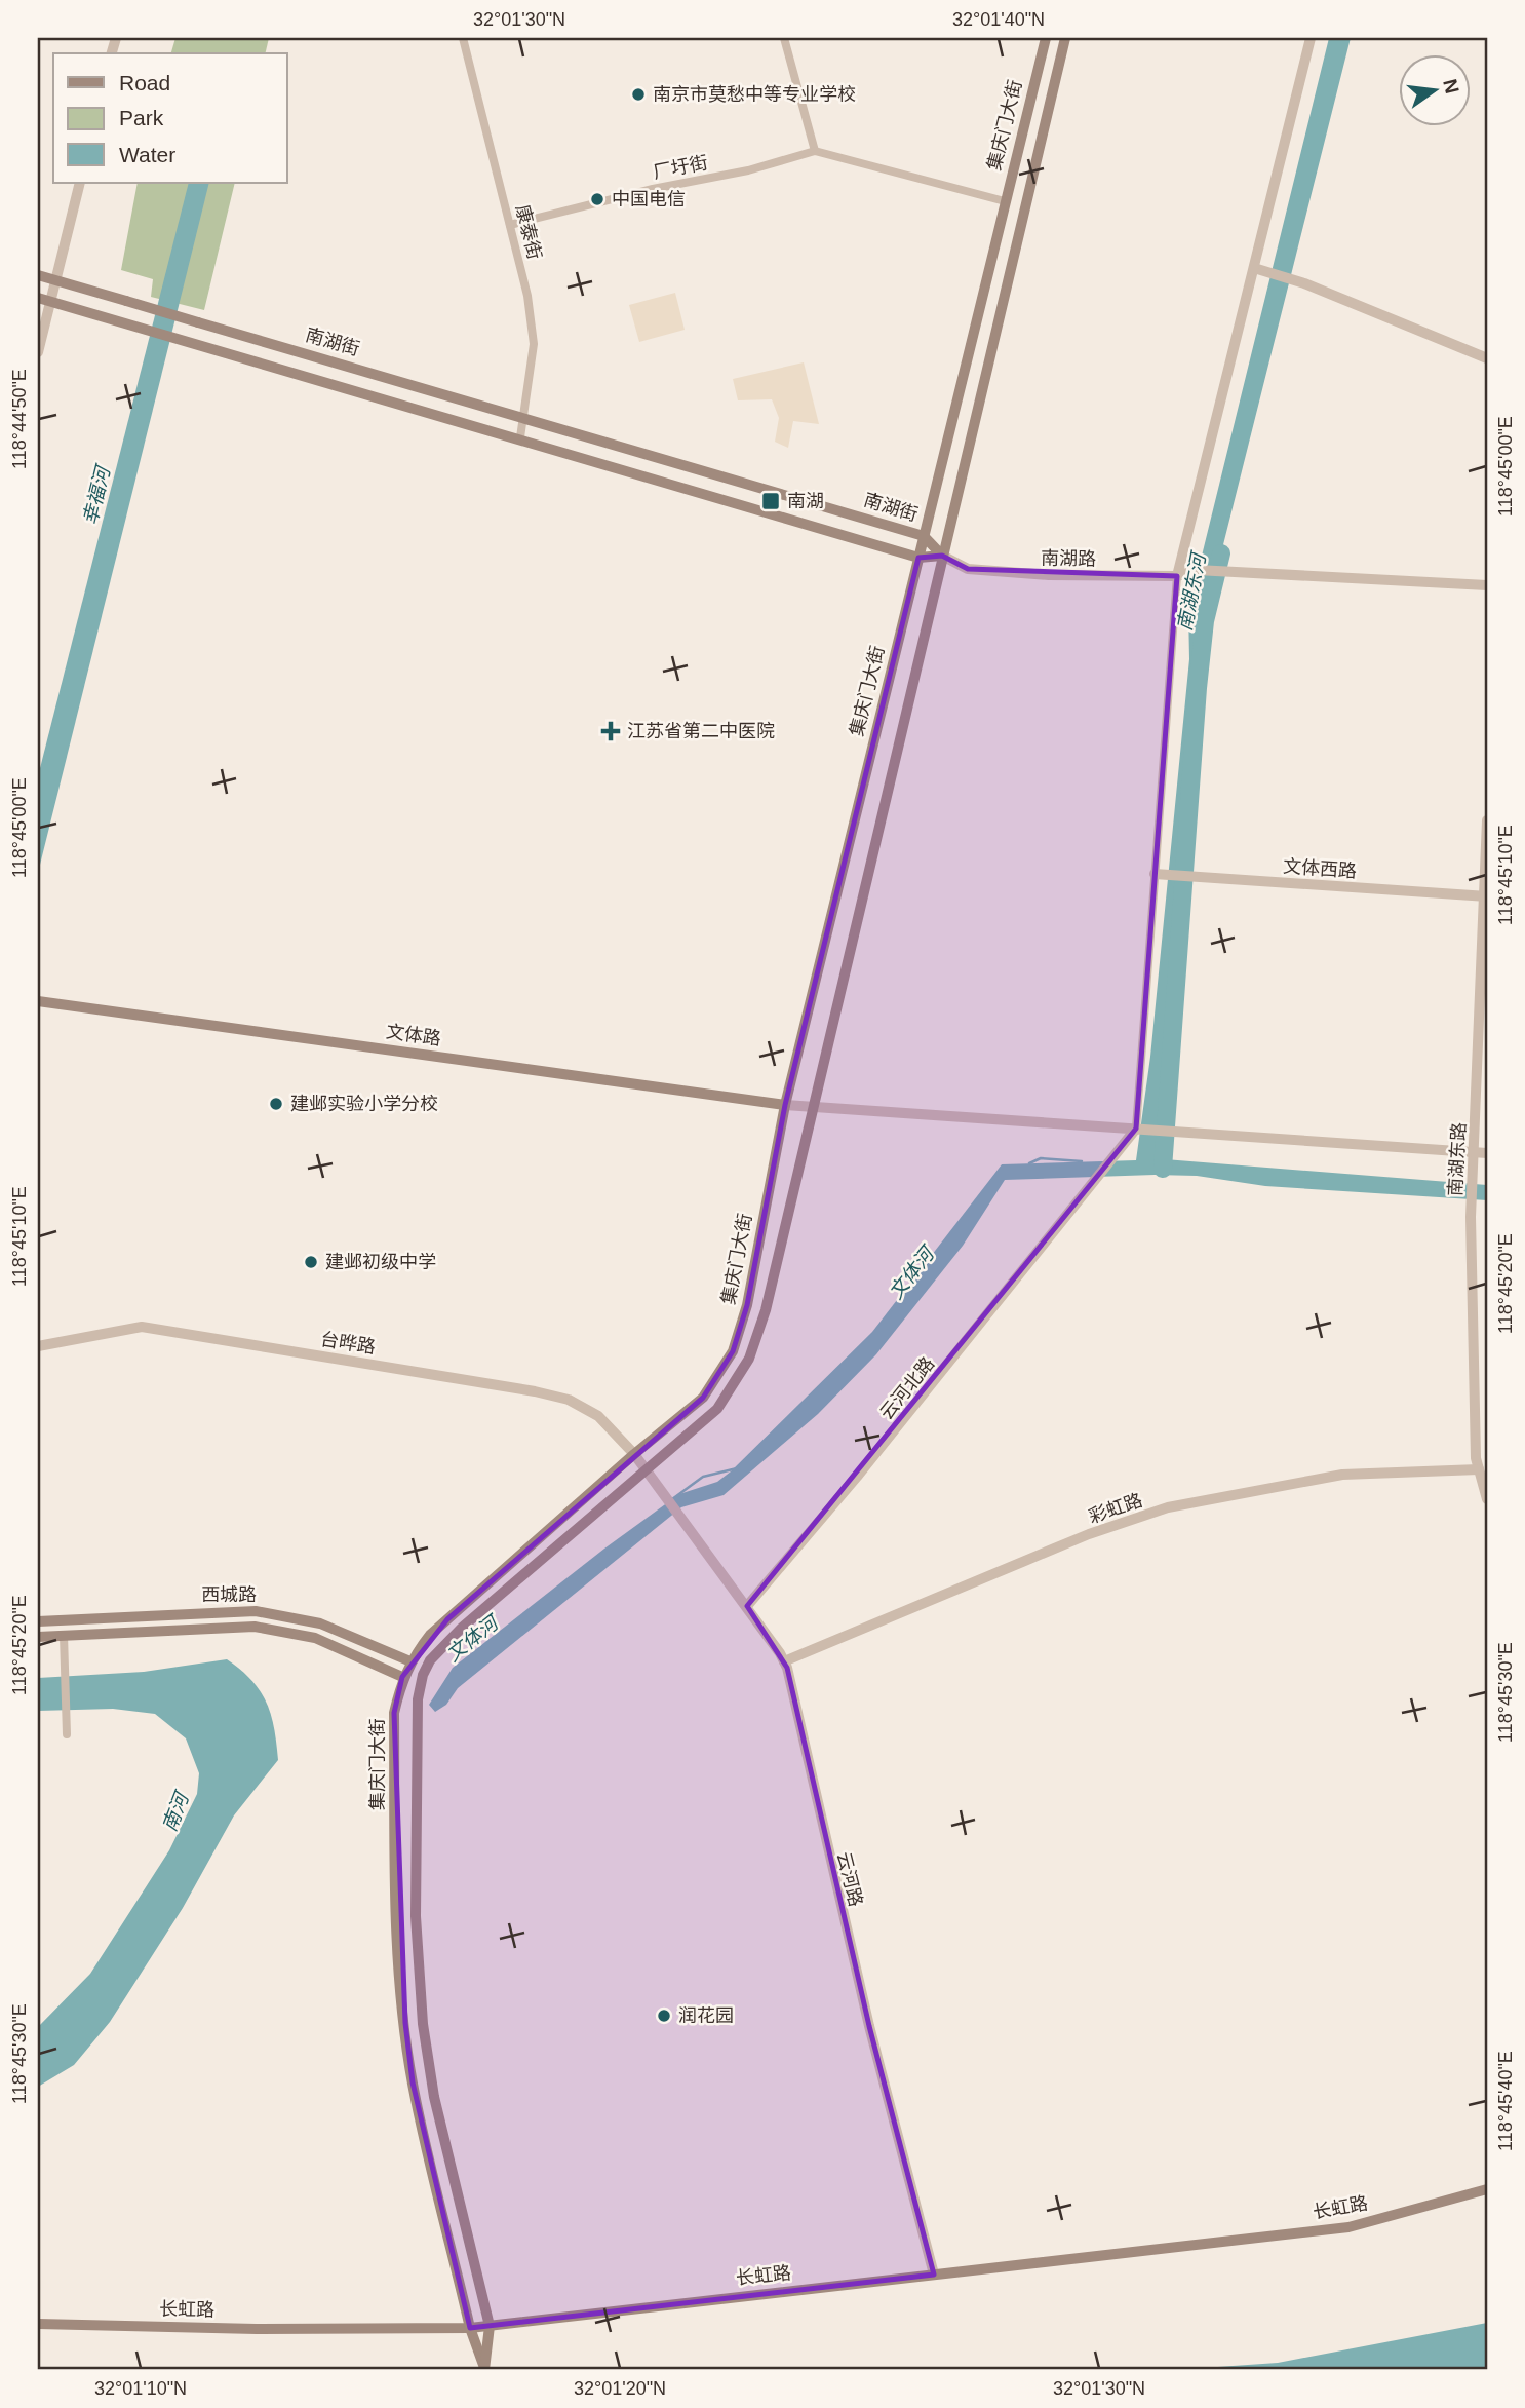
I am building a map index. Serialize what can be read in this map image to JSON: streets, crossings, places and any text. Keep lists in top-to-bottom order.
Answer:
{
  "streets": {
    "main road": [
      "集庆门大街",
      "南湖街",
      "文体路",
      "西城路",
      "长虹路"
    ],
    "street": [
      "厂圩街",
      "康泰街",
      "南湖路",
      "文体西路",
      "南湖东路",
      "台晔路",
      "云河北路",
      "彩虹路",
      "云河路"
    ]
  },
  "crossings": [
    ["集庆门大街", "南湖街"],
    ["集庆门大街", "南湖路"],
    ["集庆门大街", "文体路"],
    ["集庆门大街", "台晔路"],
    ["集庆门大街", "西城路"],
    ["集庆门大街", "长虹路"],
    ["厂圩街", "康泰街"],
    ["康泰街", "南湖街"],
    ["南湖街", "南湖路"],
    ["文体西路", "南湖东路"],
    ["南湖东路", "彩虹路"],
    ["台晔路", "云河路"],
    ["云河北路", "云河路"],
    ["彩虹路", "云河路"],
    ["云河路", "长虹路"]
  ],
  "water": [
    "幸福河",
    "南湖东河",
    "文体河",
    "南河"
  ],
  "places": {
    "other": [
      "南京市莫愁中等专业学校",
      "中国电信",
      "建邺实验小学分校",
      "建邺初级中学",
      "润花园"
    ],
    "transit": ["南湖"],
    "health": ["江苏省第二中医院"]
  },
  "legend": ["Road", "Park", "Water"],
  "north": "right",
  "coordinates": [
    "32°01'30\"N",
    "32°01'40\"N",
    "118°44'50\"E",
    "118°45'00\"E",
    "118°45'10\"E",
    "118°45'20\"E",
    "118°45'30\"E",
    "118°45'40\"E",
    "32°01'10\"N",
    "32°01'20\"N"
  ]
}
